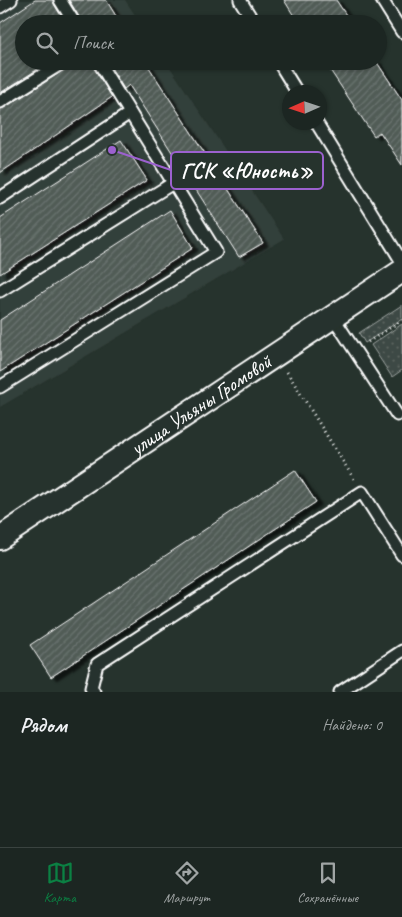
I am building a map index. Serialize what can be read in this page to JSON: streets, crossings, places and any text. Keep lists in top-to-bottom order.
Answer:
{
  "streets": {
    "street": ["улица Ульяны Громовой"]
  },
  "places": ["ГСК «Юность»"],
  "north": "left",
  "page": {
    "search": "Поиск",
    "heading": ["Рядом", "Найдено: 0"],
    "nav": ["Карта", "Маршрут", "Сохранённые"]
  }
}
